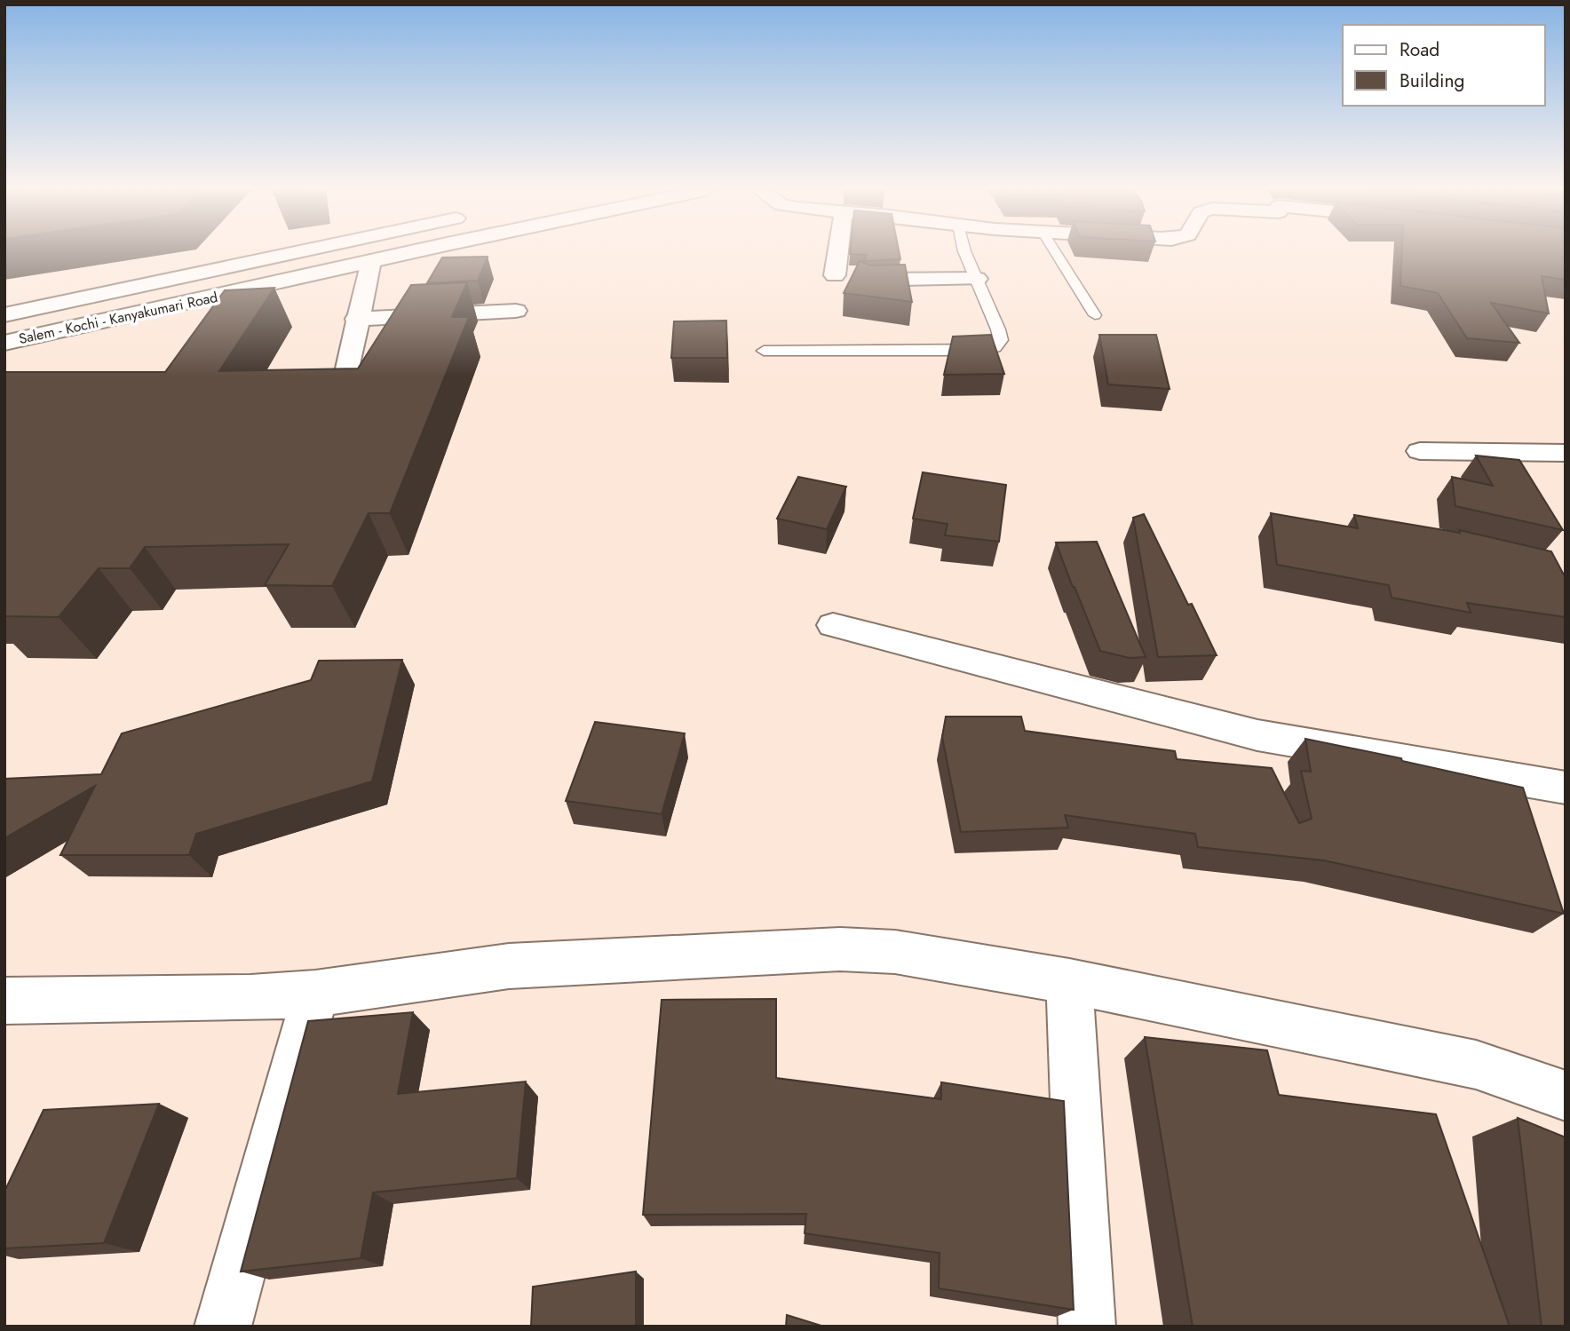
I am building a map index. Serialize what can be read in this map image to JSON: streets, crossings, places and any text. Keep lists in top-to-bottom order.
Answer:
{
  "streets": {
    "main road": ["Salem - Kochi - Kanyakumari Road"]
  },
  "legend": ["Road", "Building"]
}
